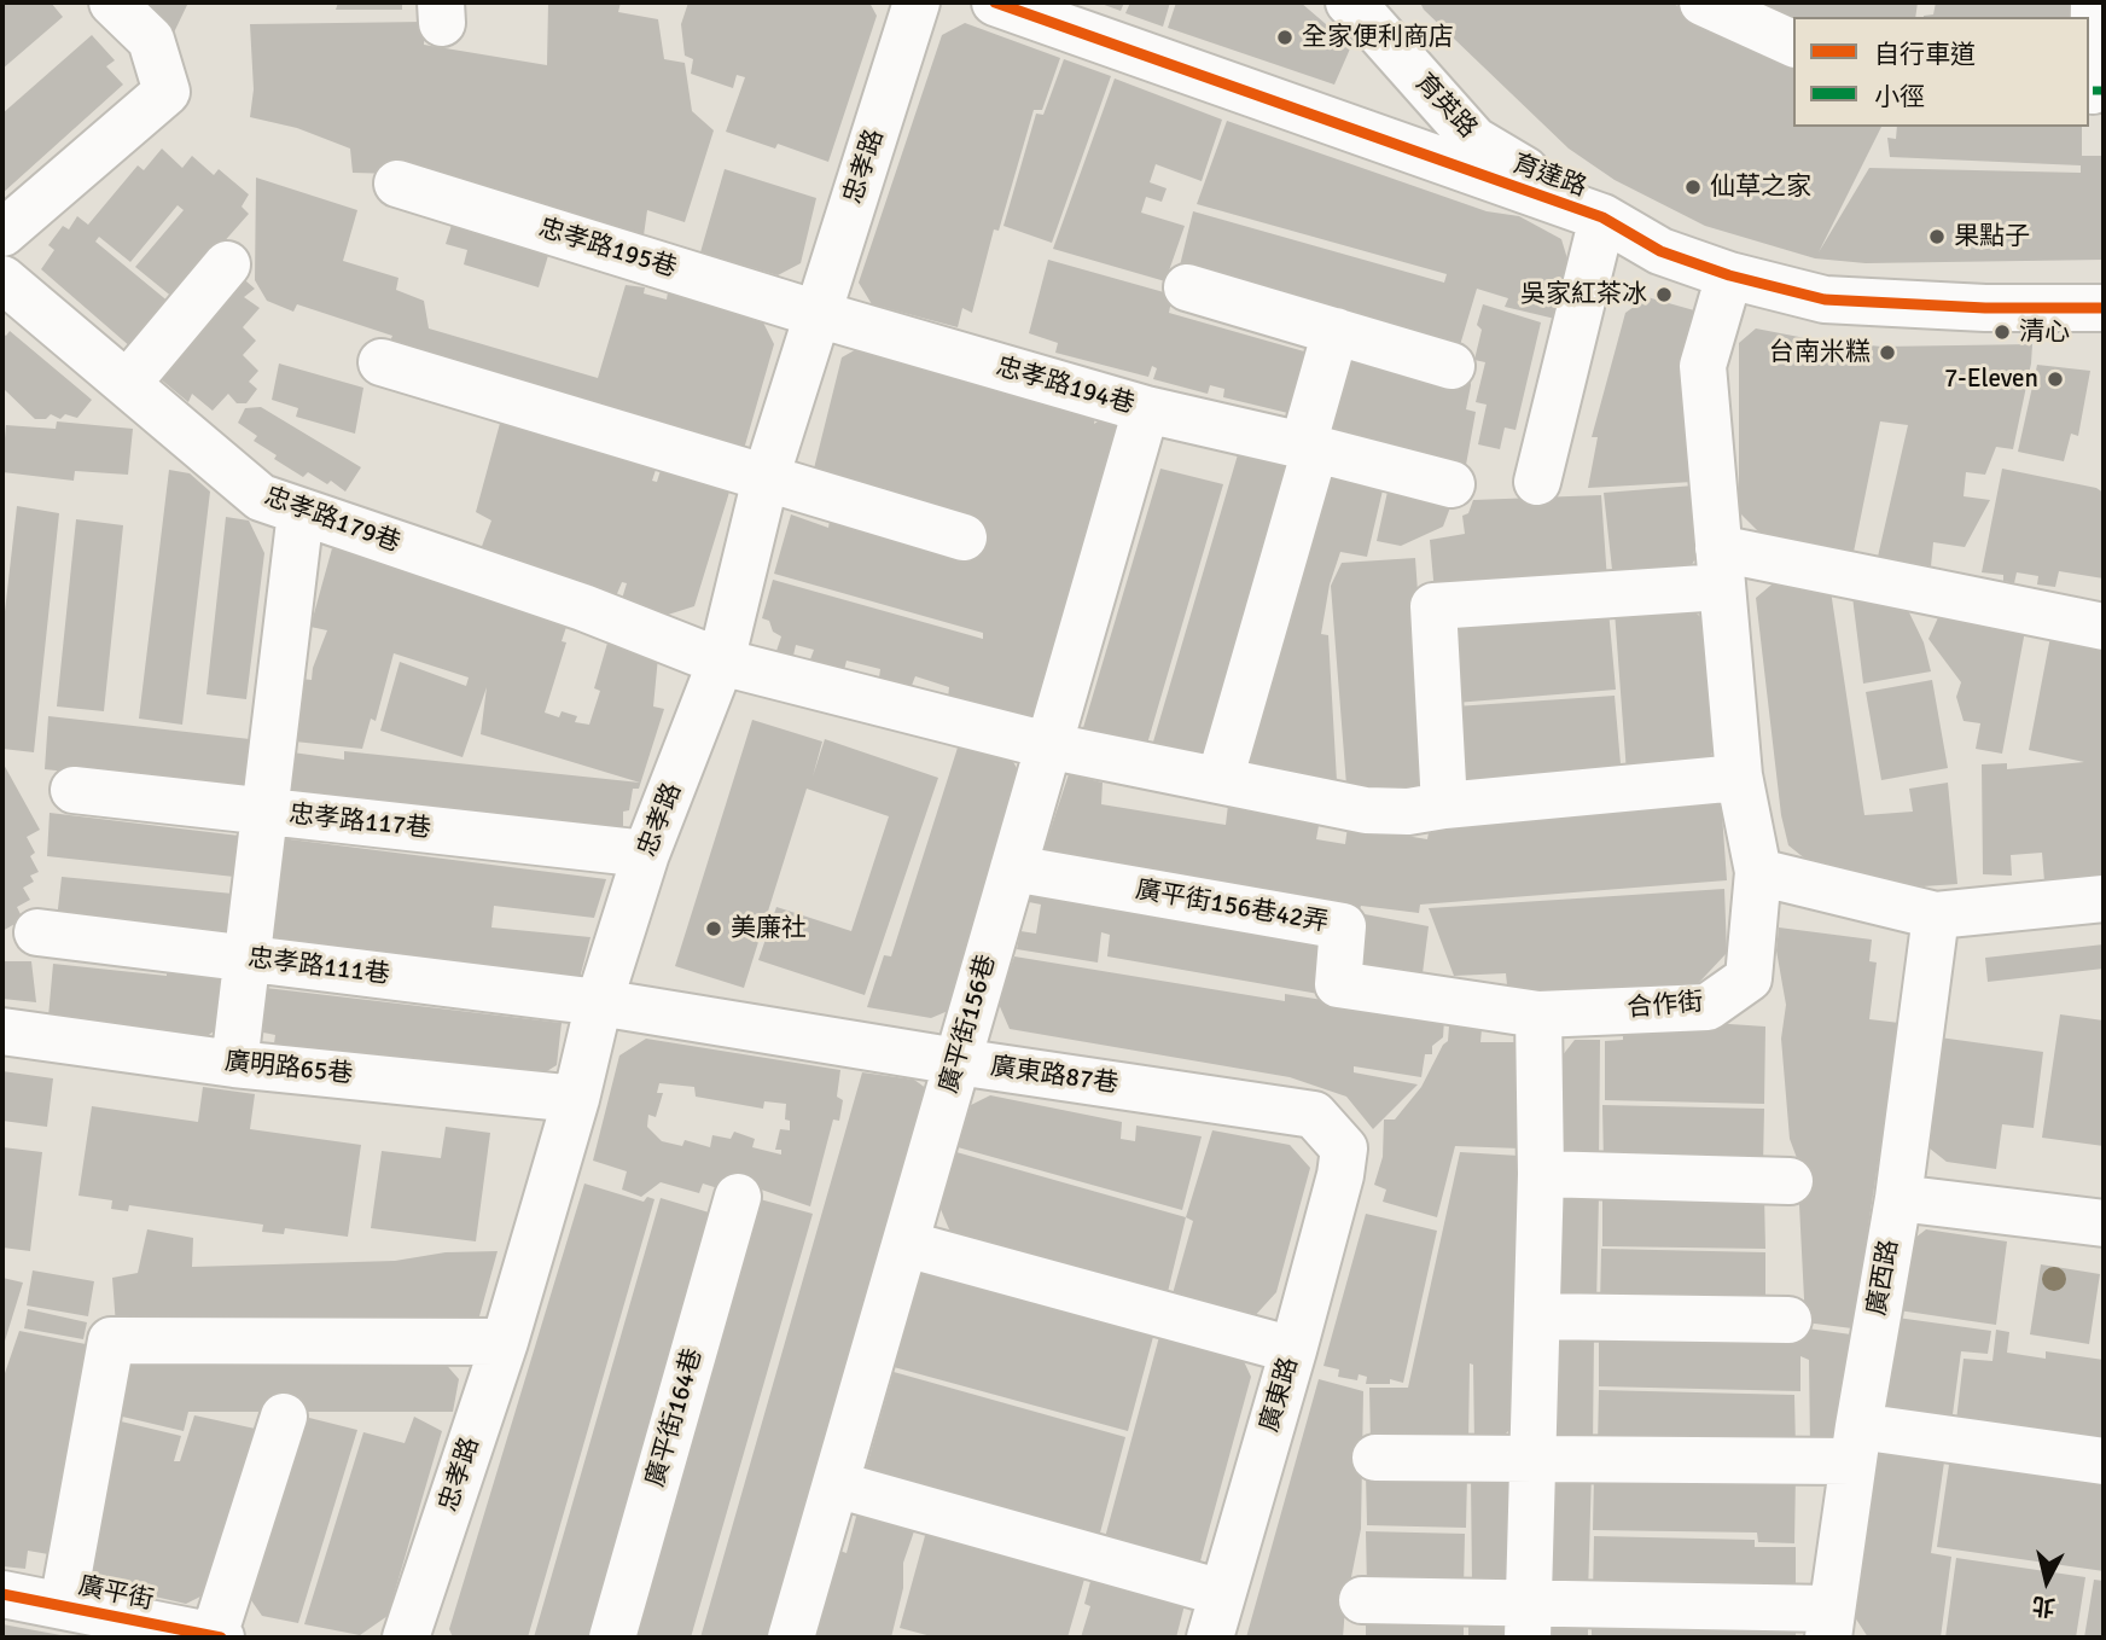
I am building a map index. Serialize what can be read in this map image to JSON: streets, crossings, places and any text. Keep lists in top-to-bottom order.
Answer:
{
  "streets": {
    "street": [
      "育英路",
      "忠孝路",
      "育達路",
      "忠孝路195巷",
      "忠孝路194巷",
      "忠孝路179巷",
      "忠孝路117巷",
      "廣平街156巷42弄",
      "忠孝路111巷",
      "合作街",
      "廣平街156巷",
      "廣明路65巷",
      "廣東路87巷",
      "廣西路",
      "廣東路",
      "廣平街164巷",
      "廣平街"
    ]
  },
  "crossings": [
    ["育英路", "育達路"],
    ["忠孝路", "忠孝路195巷"],
    ["忠孝路", "忠孝路194巷"],
    ["忠孝路", "忠孝路179巷"],
    ["忠孝路", "忠孝路117巷"],
    ["忠孝路", "忠孝路111巷"],
    ["忠孝路", "廣明路65巷"],
    ["忠孝路", "廣東路87巷"],
    ["育達路", "合作街"],
    ["忠孝路195巷", "忠孝路194巷"],
    ["忠孝路194巷", "廣平街156巷"],
    ["忠孝路179巷", "合作街"],
    ["忠孝路179巷", "廣平街156巷"],
    ["廣平街156巷42弄", "合作街"],
    ["廣平街156巷42弄", "廣平街156巷"],
    ["忠孝路111巷", "廣東路87巷"],
    ["廣平街156巷", "廣東路87巷"],
    ["廣東路87巷", "廣東路"]
  ],
  "places": [
    "全家便利商店",
    "仙草之家",
    "果點子",
    "吳家紅茶冰",
    "清心",
    "台南米糕",
    "7-Eleven",
    "美廉社"
  ],
  "legend": ["自行車道", "小徑"],
  "north": "bottom"
}
